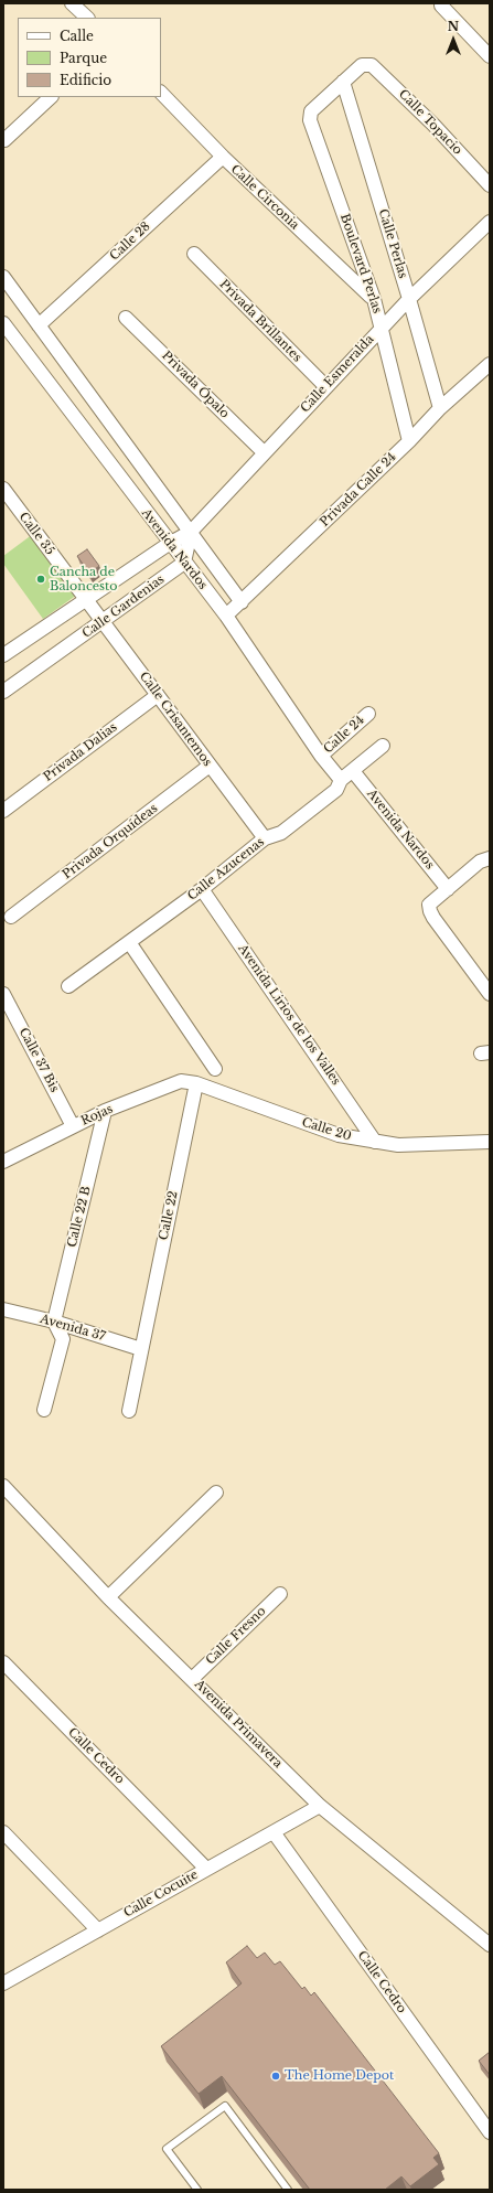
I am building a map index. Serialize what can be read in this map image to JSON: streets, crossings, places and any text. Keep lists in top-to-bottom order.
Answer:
{
  "streets": {
    "street": [
      "Calle Topacio",
      "Calle Circonia",
      "Calle 28",
      "Calle Perlas",
      "Boulevard Perlas",
      "Privada Brillantes",
      "Calle Esmeralda",
      "Privada Ópalo",
      "Privada Calle 24",
      "Calle 35",
      "Avenida Nardos",
      "Calle Gardenias",
      "Calle Crisantemos",
      "Calle 24",
      "Privada Dalias",
      "Privada Orquídeas",
      "Calle Azucenas",
      "Avenida Lirios de los Valles",
      "Calle 37 Bis",
      "Rojas",
      "Calle 20",
      "Calle 22",
      "Calle 22 B",
      "Avenida 37",
      "Calle Fresno",
      "Avenida Primavera",
      "Calle Cedro",
      "Calle Cocuite"
    ]
  },
  "crossings": [
    ["Calle Topacio", "Calle Perlas"],
    ["Calle Topacio", "Boulevard Perlas"],
    ["Calle Circonia", "Calle 28"],
    ["Calle Circonia", "Boulevard Perlas"],
    ["Calle 28", "Avenida Nardos"],
    ["Calle Perlas", "Boulevard Perlas"],
    ["Calle Perlas", "Calle Esmeralda"],
    ["Calle Perlas", "Privada Calle 24"],
    ["Boulevard Perlas", "Calle Esmeralda"],
    ["Boulevard Perlas", "Privada Calle 24"],
    ["Privada Brillantes", "Calle Esmeralda"],
    ["Calle Esmeralda", "Privada Ópalo"],
    ["Calle Esmeralda", "Avenida Nardos"],
    ["Calle Esmeralda", "Calle Gardenias"],
    ["Privada Calle 24", "Avenida Nardos"],
    ["Calle 35", "Calle Gardenias"],
    ["Calle 35", "Calle Crisantemos"],
    ["Avenida Nardos", "Calle Gardenias"],
    ["Avenida Nardos", "Calle 24"],
    ["Avenida Nardos", "Calle Azucenas"],
    ["Calle Gardenias", "Calle Crisantemos"],
    ["Calle Crisantemos", "Privada Dalias"],
    ["Calle Crisantemos", "Privada Orquídeas"],
    ["Calle Crisantemos", "Calle Azucenas"],
    ["Calle Azucenas", "Avenida Lirios de los Valles"],
    ["Avenida Lirios de los Valles", "Calle 20"],
    ["Calle 37 Bis", "Rojas"],
    ["Rojas", "Calle 20"],
    ["Rojas", "Calle 22"],
    ["Rojas", "Calle 22 B"],
    ["Calle 20", "Calle 22"],
    ["Calle 22", "Avenida 37"],
    ["Calle 22 B", "Avenida 37"],
    ["Calle Fresno", "Avenida Primavera"],
    ["Avenida Primavera", "Calle Cocuite"],
    ["Calle Cedro", "Calle Cocuite"]
  ],
  "places": ["Cancha de Baloncesto", "The Home Depot"],
  "legend": ["Calle", "Parque", "Edificio"],
  "north": "top"
}
